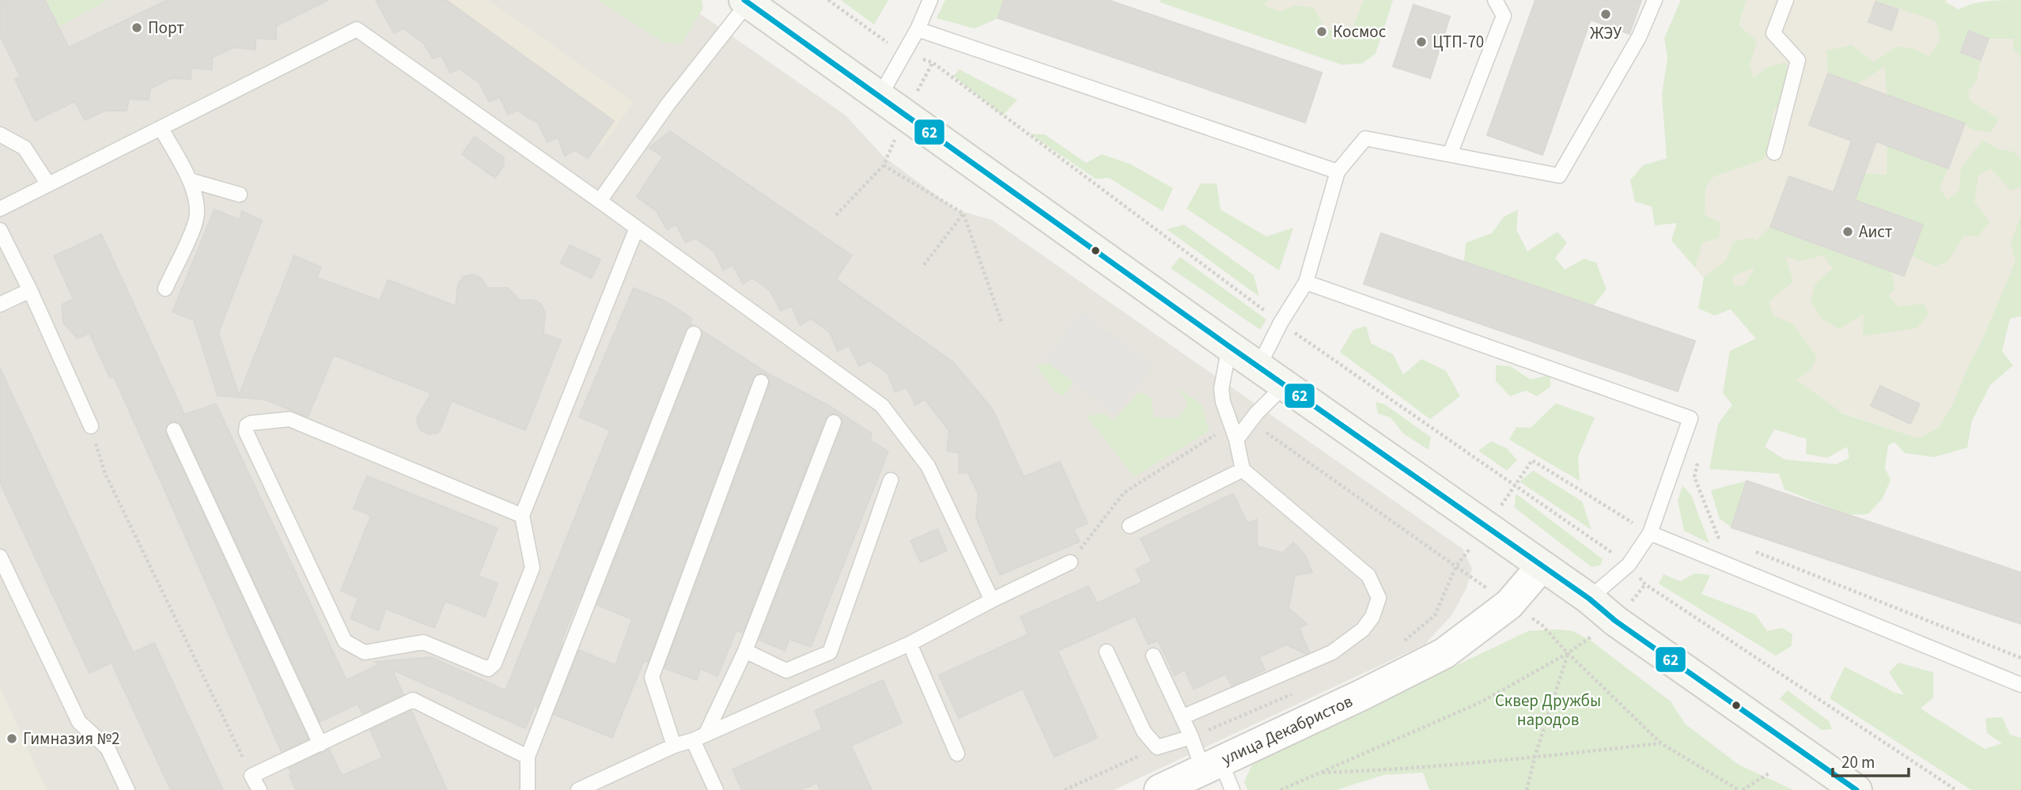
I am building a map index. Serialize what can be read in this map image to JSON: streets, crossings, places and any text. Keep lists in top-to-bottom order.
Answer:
{
  "streets": {
    "street": ["улица Декабристов"]
  },
  "parks": ["Сквер Дружбы народов"],
  "places": [
    "ЖЭУ",
    "Порт",
    "Космос",
    "ЦТП-70",
    "Аист",
    "Гимназия №2"
  ],
  "lines": ["transit line 62"],
  "scale_bar": "20 m"
}
